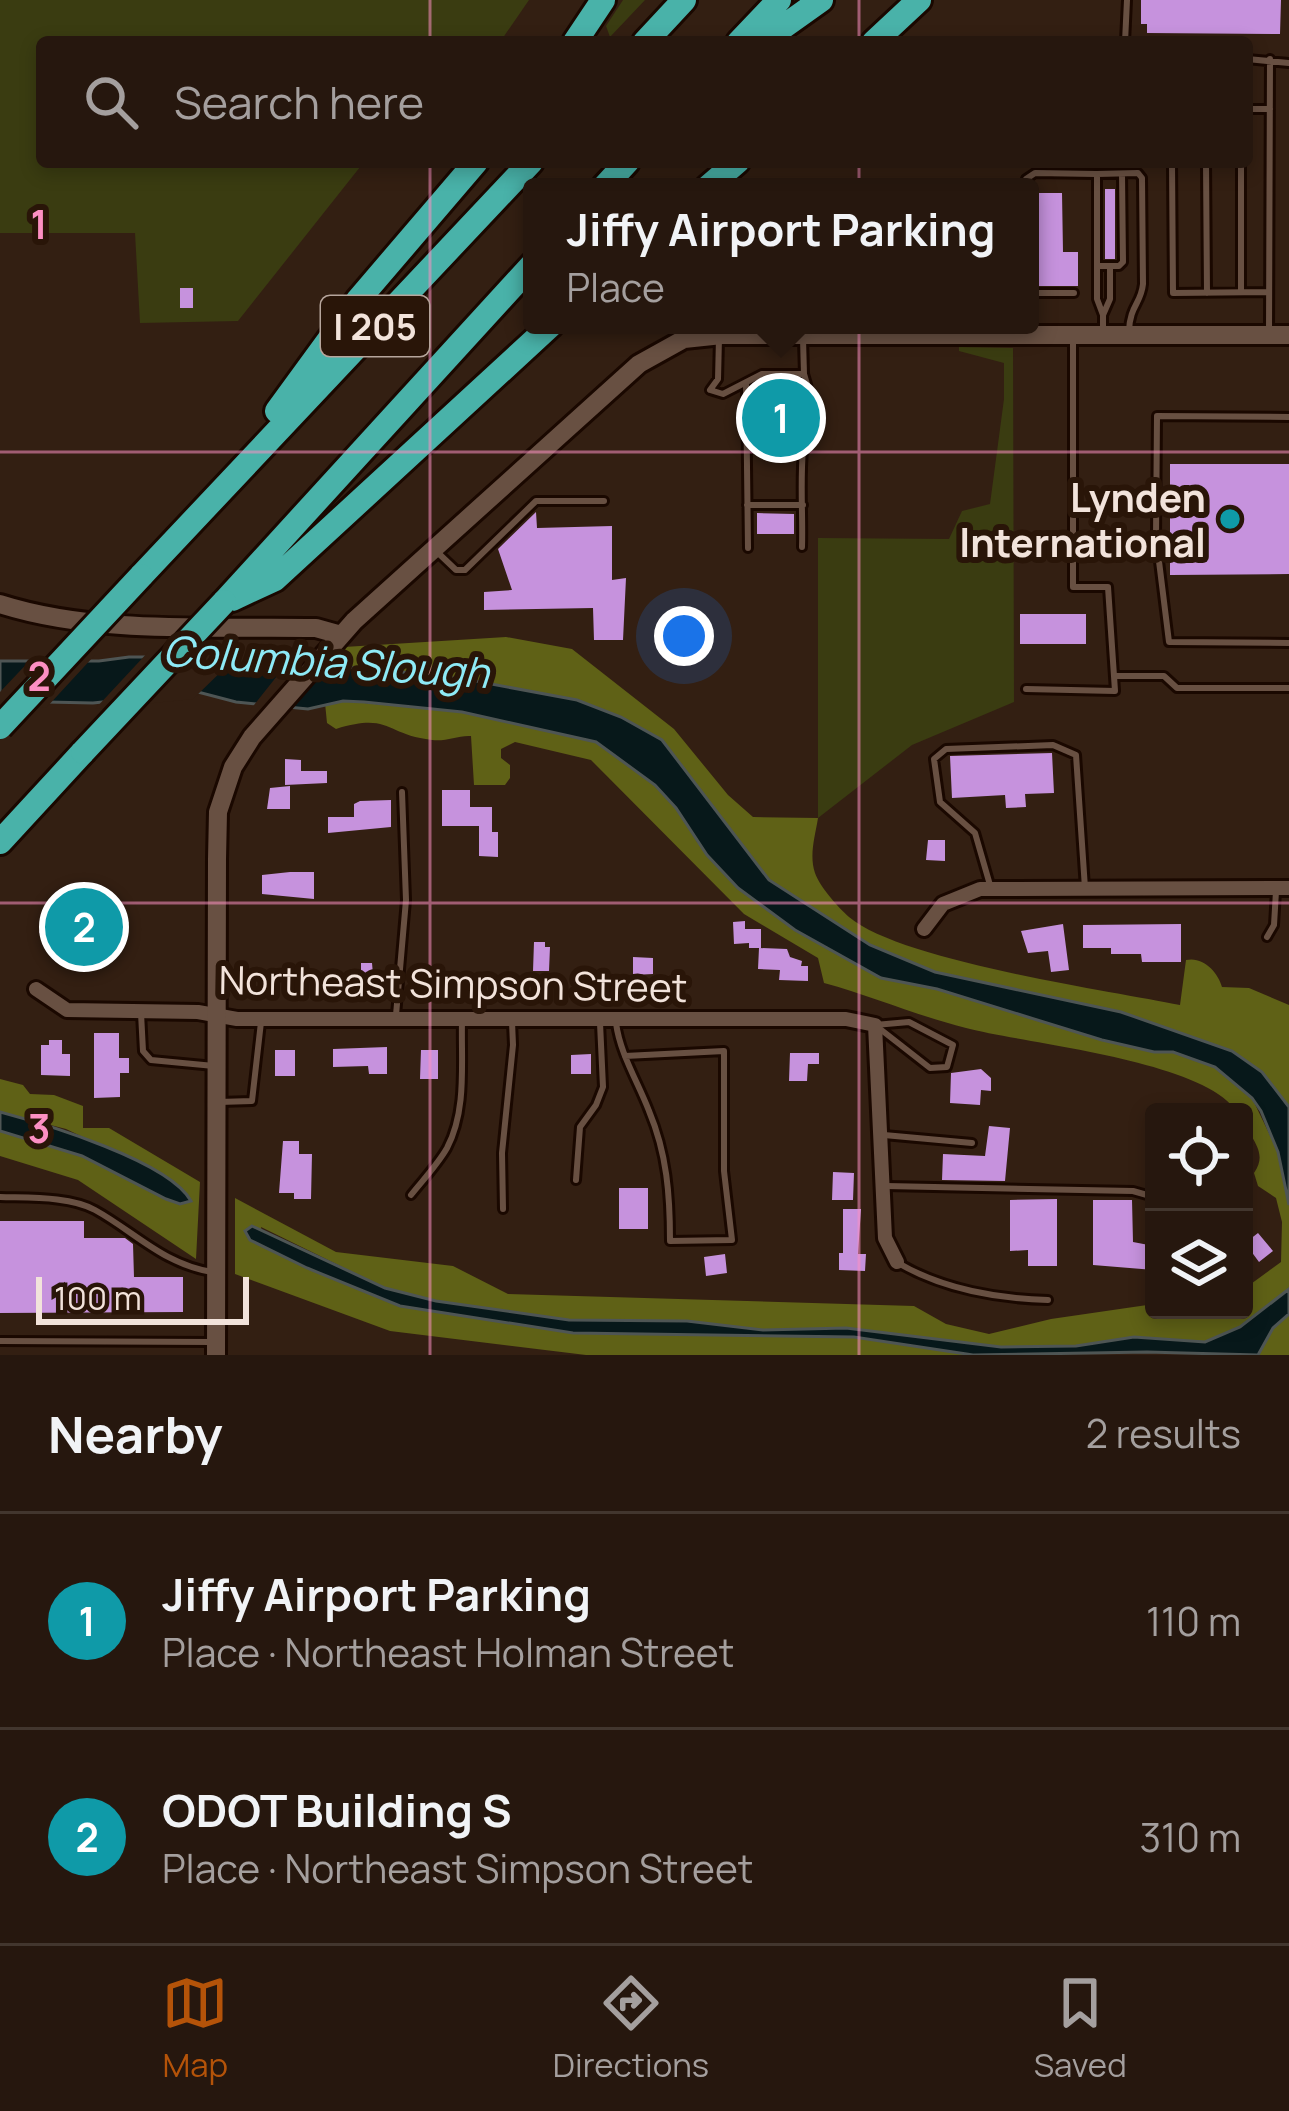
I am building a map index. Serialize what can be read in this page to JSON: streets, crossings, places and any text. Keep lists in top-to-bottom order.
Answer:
{
  "streets": {
    "highway": ["I 205"],
    "street": ["Northeast Simpson Street"]
  },
  "water": ["Columbia Slough"],
  "places": ["Lynden International"],
  "scale_bar": "100 m",
  "page": {
    "search": "Search here",
    "popup": ["Jiffy Airport Parking", "Place"],
    "pins": ["1", "2"],
    "scale": "100 m",
    "heading": ["Nearby", "2 results"],
    "list": [
      {
        "mark": "1",
        "name": "Jiffy Airport Parking",
        "note": "Place · Northeast Holman Street",
        "value": "110 m"
      },
      {
        "mark": "2",
        "name": "ODOT Building S",
        "note": "Place · Northeast Simpson Street",
        "value": "310 m"
      }
    ],
    "nav": ["Map", "Directions", "Saved"]
  },
  "grid": {
    "rows": ["1", "2", "3"]
  }
}
